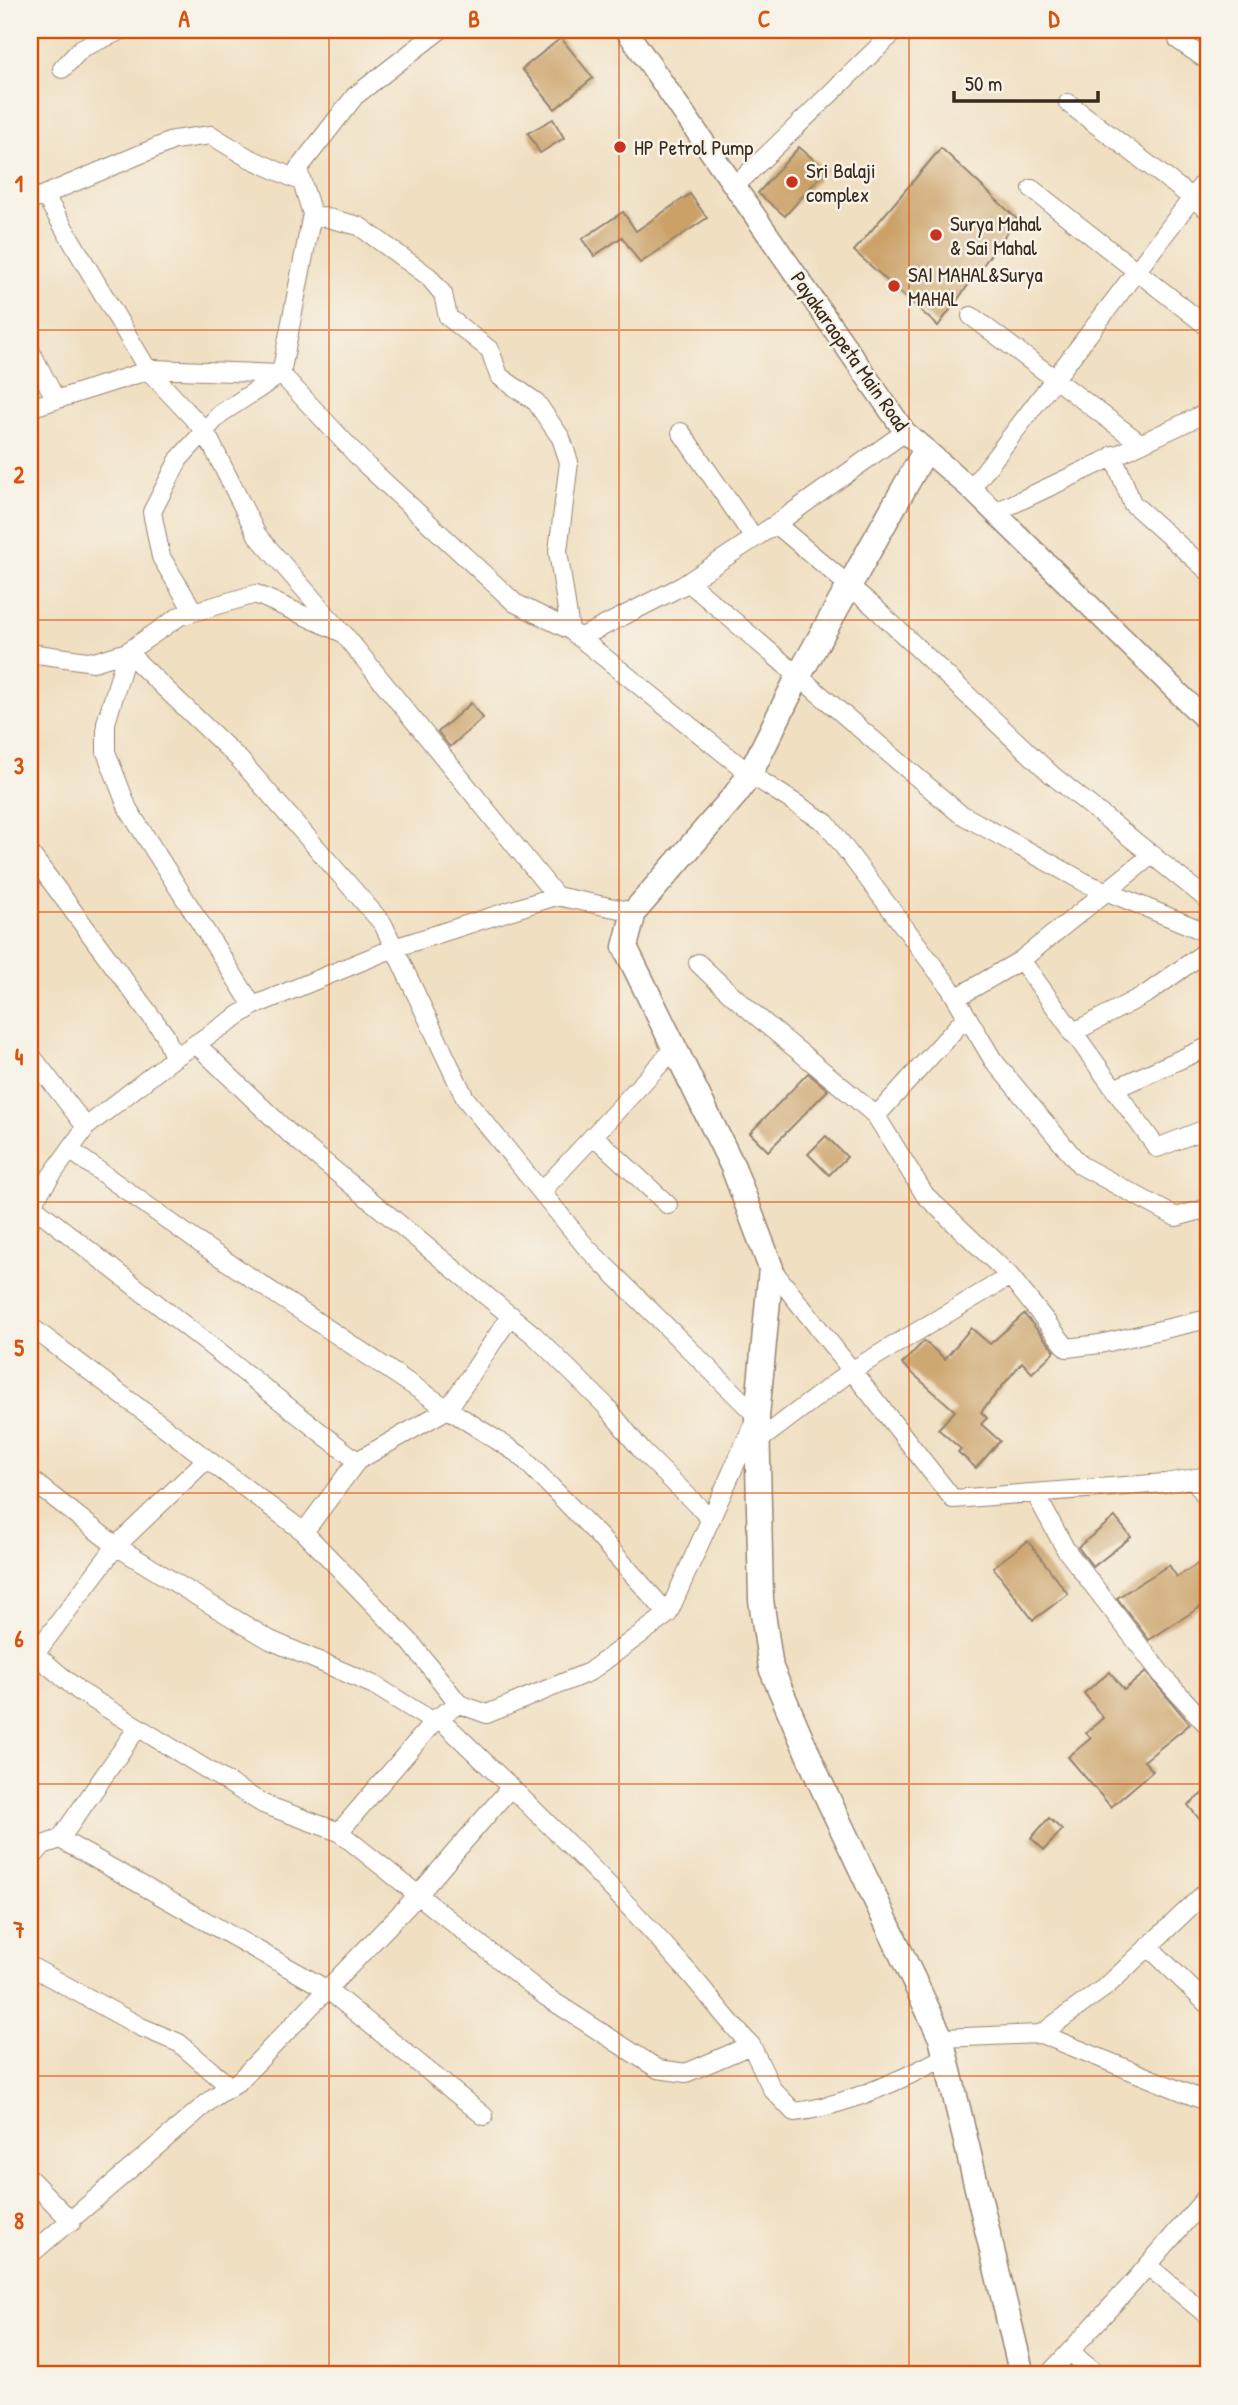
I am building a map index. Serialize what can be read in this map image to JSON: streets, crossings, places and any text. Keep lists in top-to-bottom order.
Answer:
{
  "streets": {
    "street": ["Payakaraopeta Main Road"]
  },
  "places": [
    "HP Petrol Pump",
    "Sri Balaji complex",
    "Surya Mahal & Sai Mahal",
    "SAI MAHAL&Surya MAHAL"
  ],
  "scale_bar": "50 m",
  "grid": {
    "columns": [
      "A",
      "B",
      "C",
      "D"
    ],
    "rows": [
      "1",
      "2",
      "3",
      "4",
      "5",
      "6",
      "7",
      "8"
    ]
  }
}
